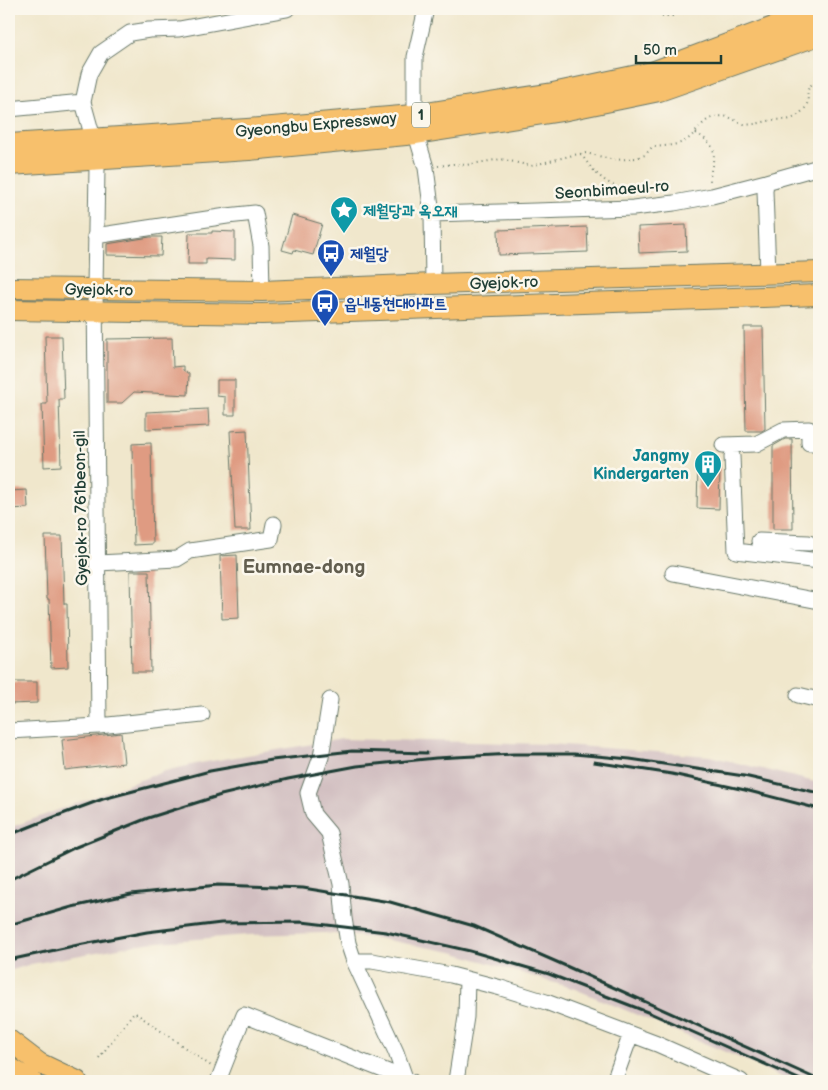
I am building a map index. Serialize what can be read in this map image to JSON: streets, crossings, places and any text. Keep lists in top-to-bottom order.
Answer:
{
  "streets": {
    "highway": ["1", "Gyeongbu Expressway"],
    "main road": ["Gyejok-ro"],
    "street": ["Seonbimaeul-ro", "Gyejok-ro 761beon-gil"]
  },
  "crossings": [
    ["Gyejok-ro", "Gyejok-ro 761beon-gil"]
  ],
  "districts": ["Eumnae-dong"],
  "places": {
    "place": ["제월당과 옥오재"],
    "bus stop": ["제월당", "읍내동현대아파트"],
    "building": ["Jangmy Kindergarten"]
  },
  "scale_bar": "50 m"
}
